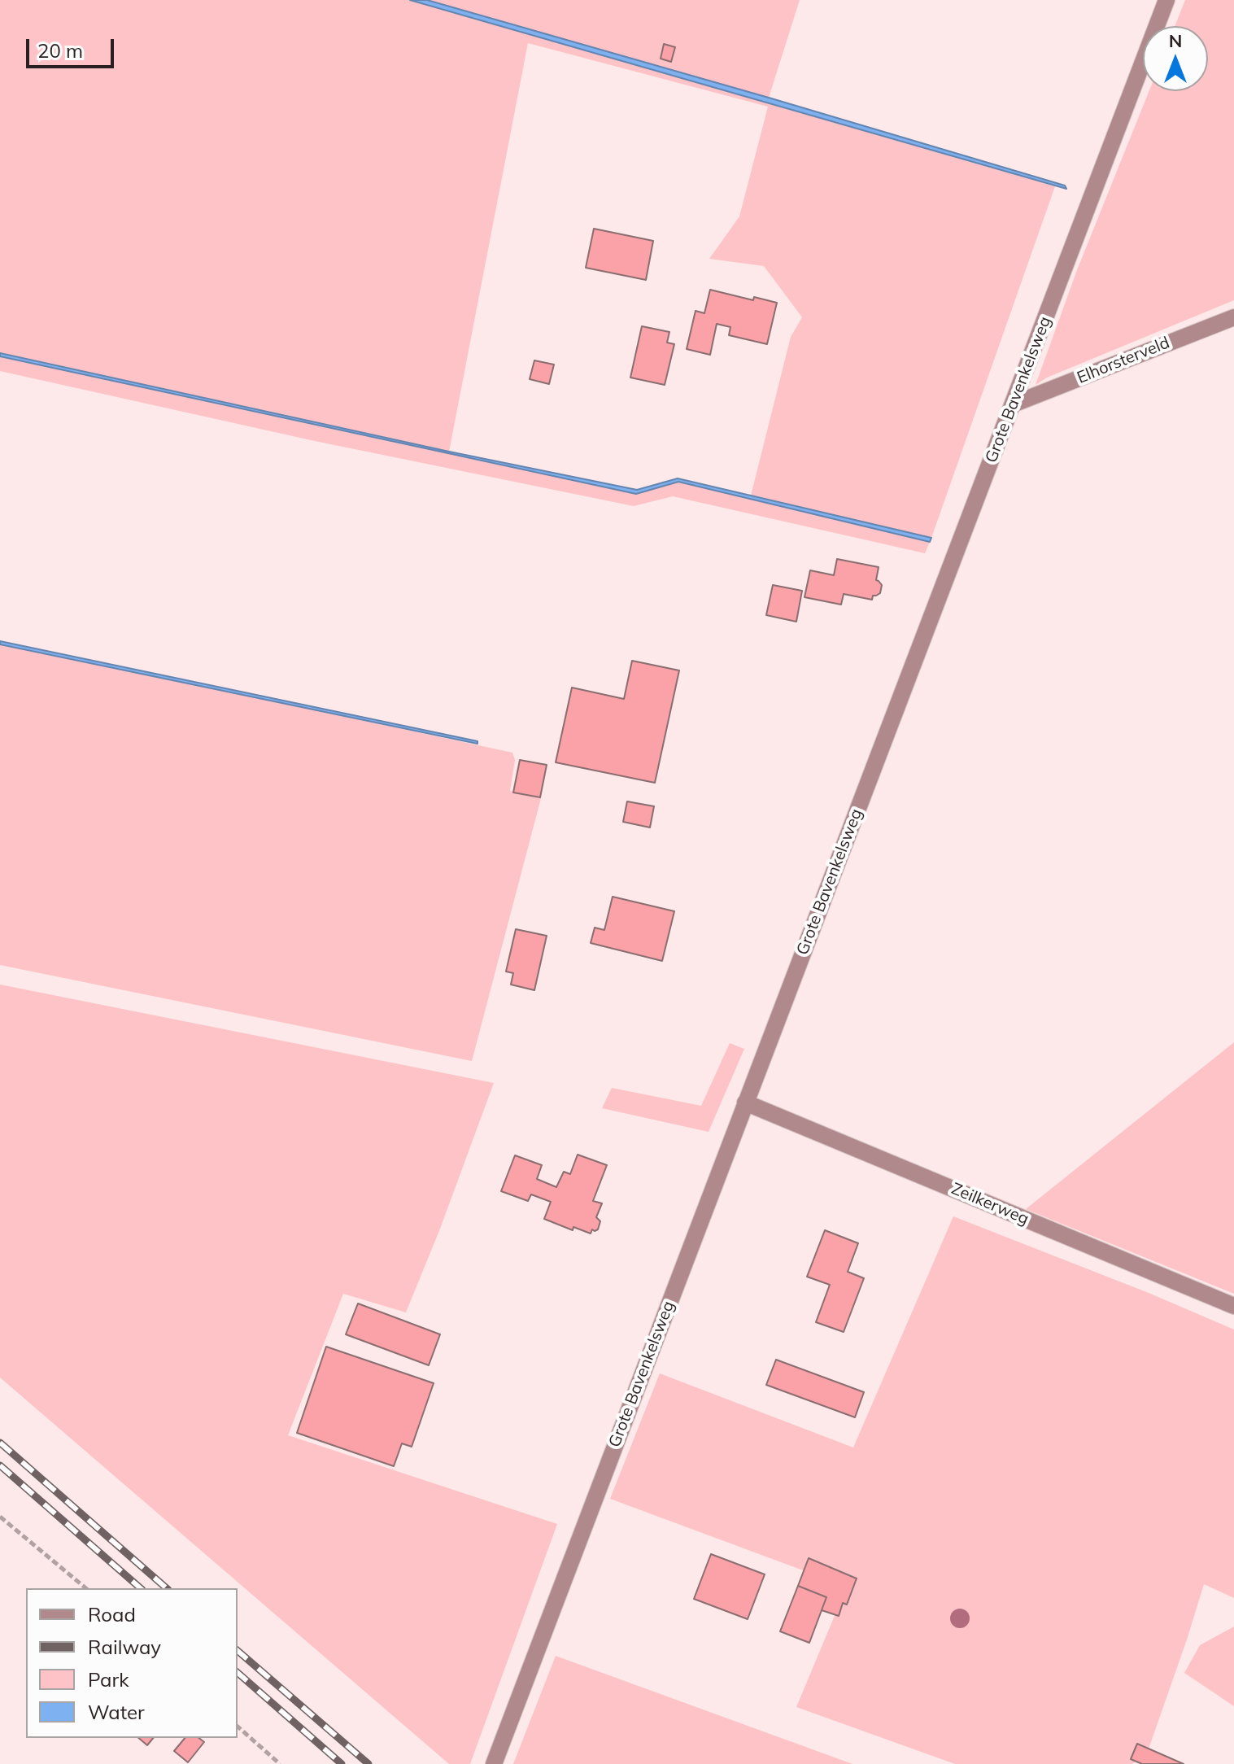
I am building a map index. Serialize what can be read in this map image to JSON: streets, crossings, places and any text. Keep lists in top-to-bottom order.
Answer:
{
  "streets": {
    "street": ["Elhorsterveld", "Grote Bavenkelsweg", "Zeilkerweg"]
  },
  "crossings": [
    ["Elhorsterveld", "Grote Bavenkelsweg"],
    ["Grote Bavenkelsweg", "Zeilkerweg"]
  ],
  "legend": [
    "Road",
    "Railway",
    "Park",
    "Water"
  ],
  "scale_bar": "20 m",
  "north": "top"
}
